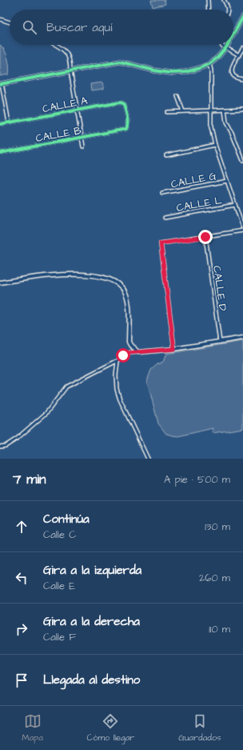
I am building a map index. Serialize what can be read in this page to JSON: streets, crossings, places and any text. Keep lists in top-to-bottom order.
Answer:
{
  "streets": {
    "street": [
      "CALLE A",
      "CALLE B",
      "CALLE G",
      "CALLE L",
      "CALLE D"
    ]
  },
  "crossings": [
    ["CALLE A", "CALLE B"]
  ],
  "page": {
    "search": "Buscar aquí",
    "heading": ["7 min", "A pie · 500 m"],
    "list": [
      ["Continúa", "Calle C", "130 m"],
      ["Gira a la izquierda", "Calle E", "260 m"],
      ["Gira a la derecha", "Calle F", "110 m"],
      "Llegada al destino"
    ],
    "nav": ["Mapa", "Cómo llegar", "Guardados"]
  }
}
